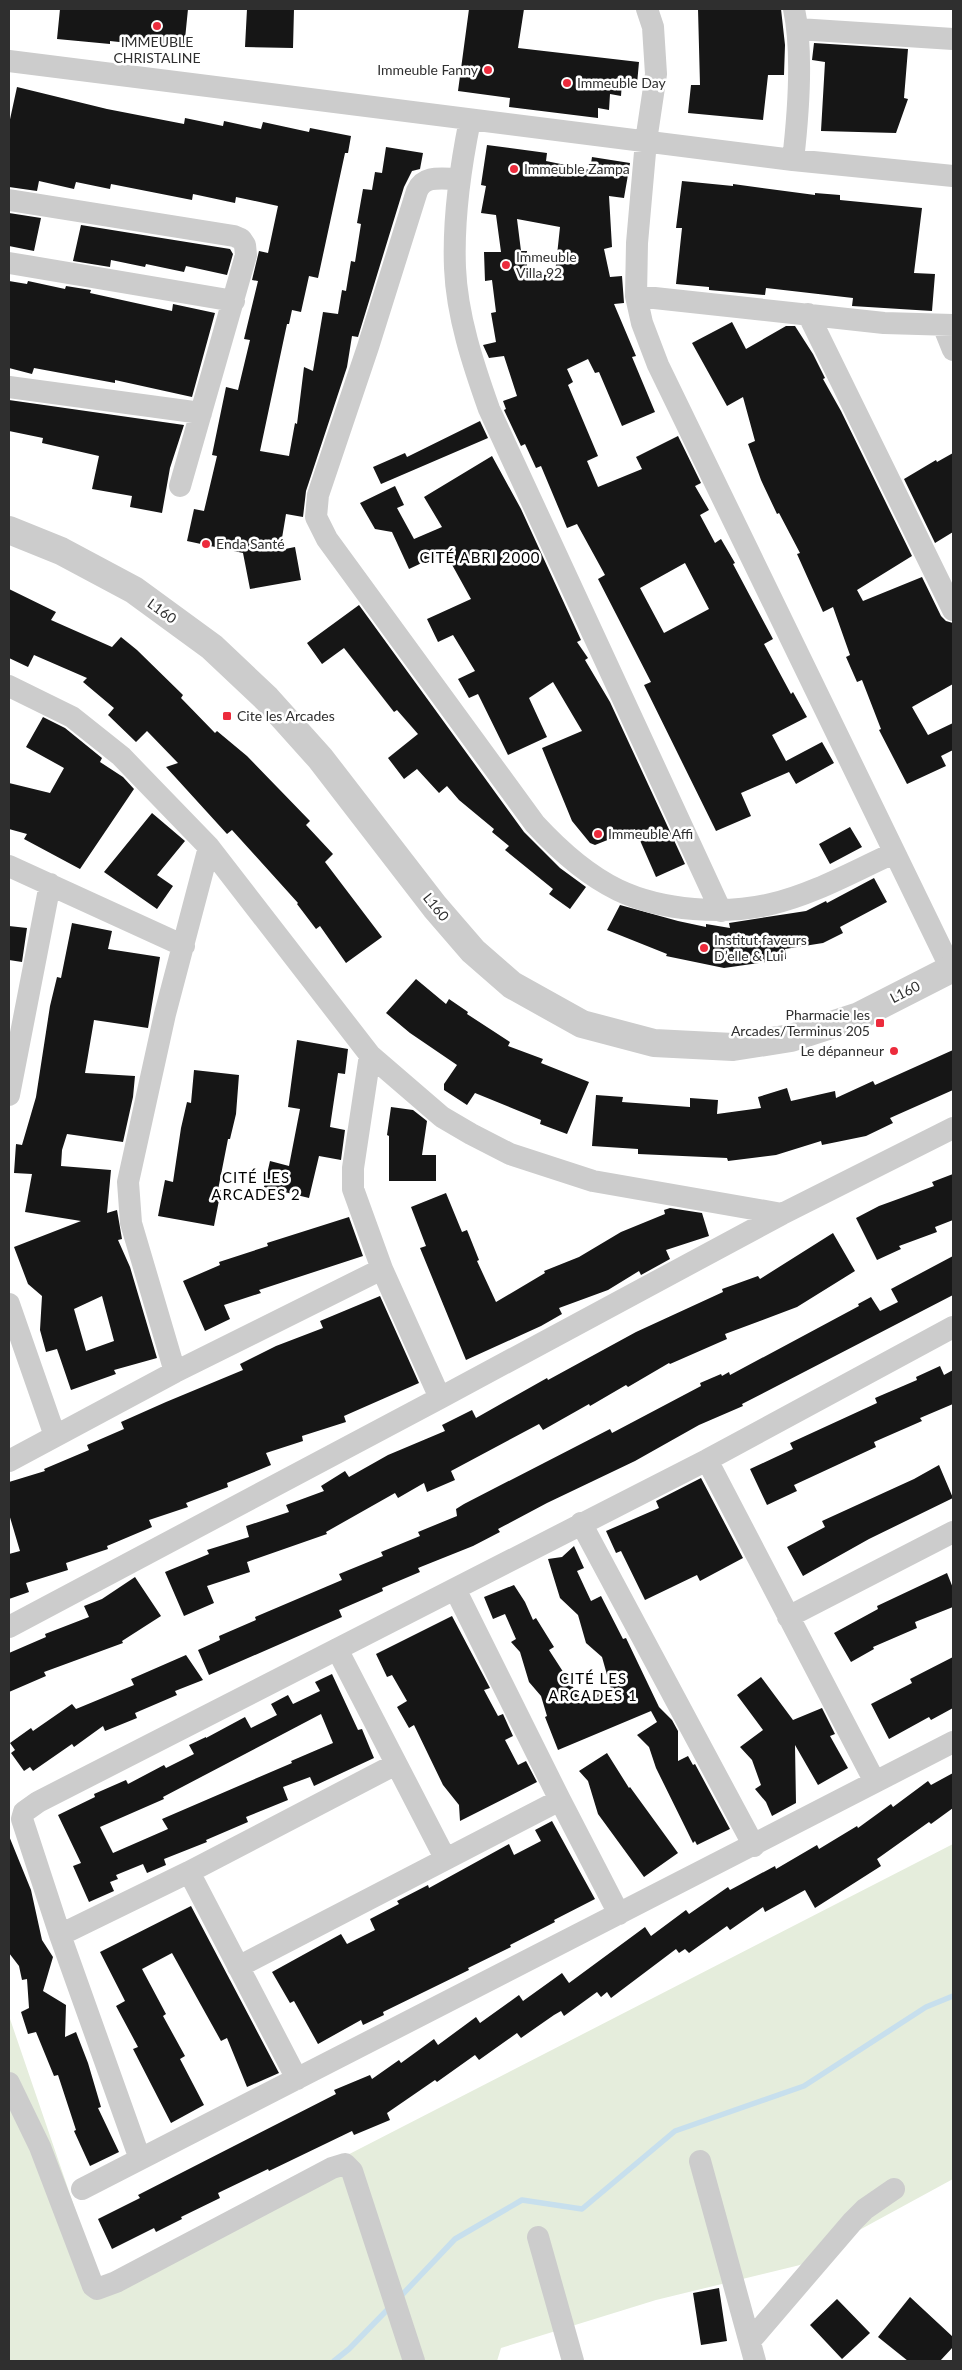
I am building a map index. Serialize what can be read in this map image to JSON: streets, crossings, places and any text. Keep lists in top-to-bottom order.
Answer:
{
  "streets": {
    "street": ["L160"]
  },
  "districts": ["CITÉ ABRI 2000", "CITÉ LES ARCADES 2", "CITÉ LES ARCADES 1"],
  "places": {
    "other": [
      "IMMEUBLE CHRISTALINE",
      "Immeuble Fanny",
      "Immeuble Day",
      "Immeuble Zampa",
      "Immeuble Villa 92",
      "Enda Santé",
      "Immeuble Affi",
      "Institut faveurs D’elle & Lui",
      "Le dépanneur"
    ],
    "transit": ["Cite les Arcades", "Pharmacie les Arcades/Terminus 205"]
  }
}
